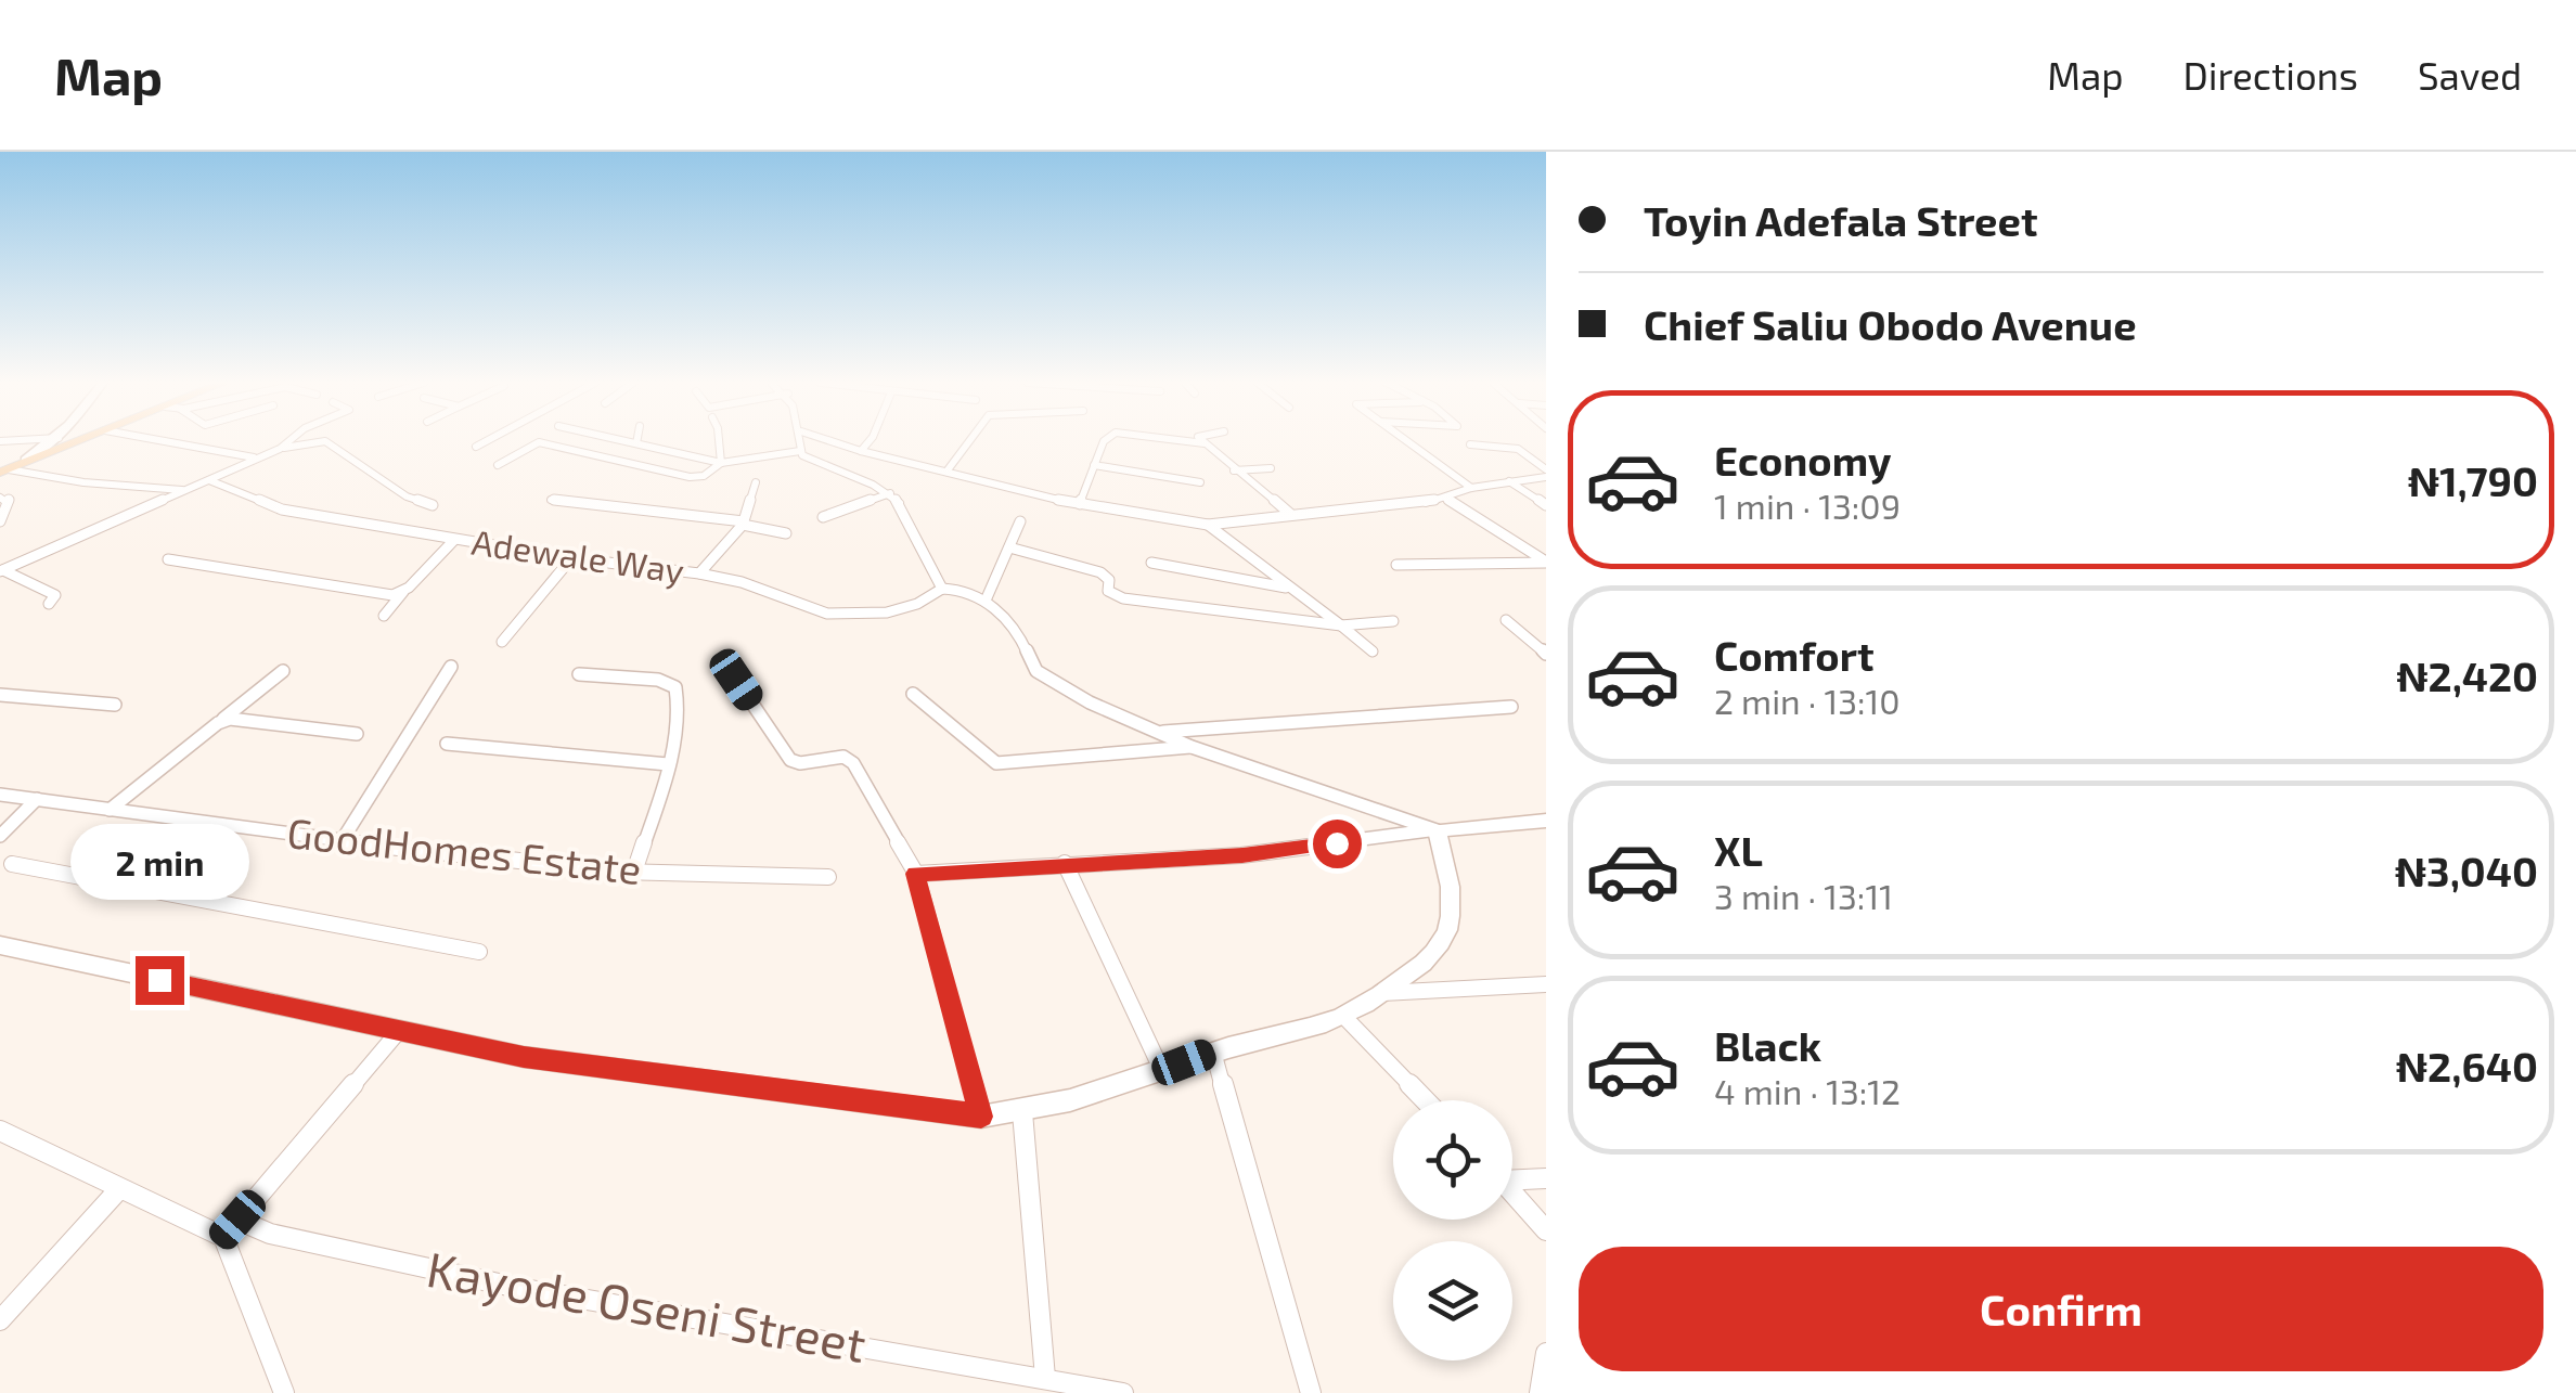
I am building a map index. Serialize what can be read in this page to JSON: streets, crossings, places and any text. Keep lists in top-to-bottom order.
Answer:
{
  "streets": {
    "street": ["Adewale Way", "GoodHomes Estate", "Kayode Oseni Street"]
  },
  "page": {
    "header": "Map",
    "nav": ["Map", "Directions", "Saved"],
    "banner": ["Toyin Adefala Street", "Chief Saliu Obodo Avenue"],
    "list": [
      {
        "name": "Economy",
        "note": "1 min · 13:09",
        "value": "₦1,790"
      },
      {
        "name": "Comfort",
        "note": "2 min · 13:10",
        "value": "₦2,420"
      },
      {
        "name": "XL",
        "note": "3 min · 13:11",
        "value": "₦3,040"
      },
      {
        "name": "Black",
        "note": "4 min · 13:12",
        "value": "₦2,640"
      }
    ],
    "bubble": "2 min",
    "buttons": "Confirm"
  }
}
